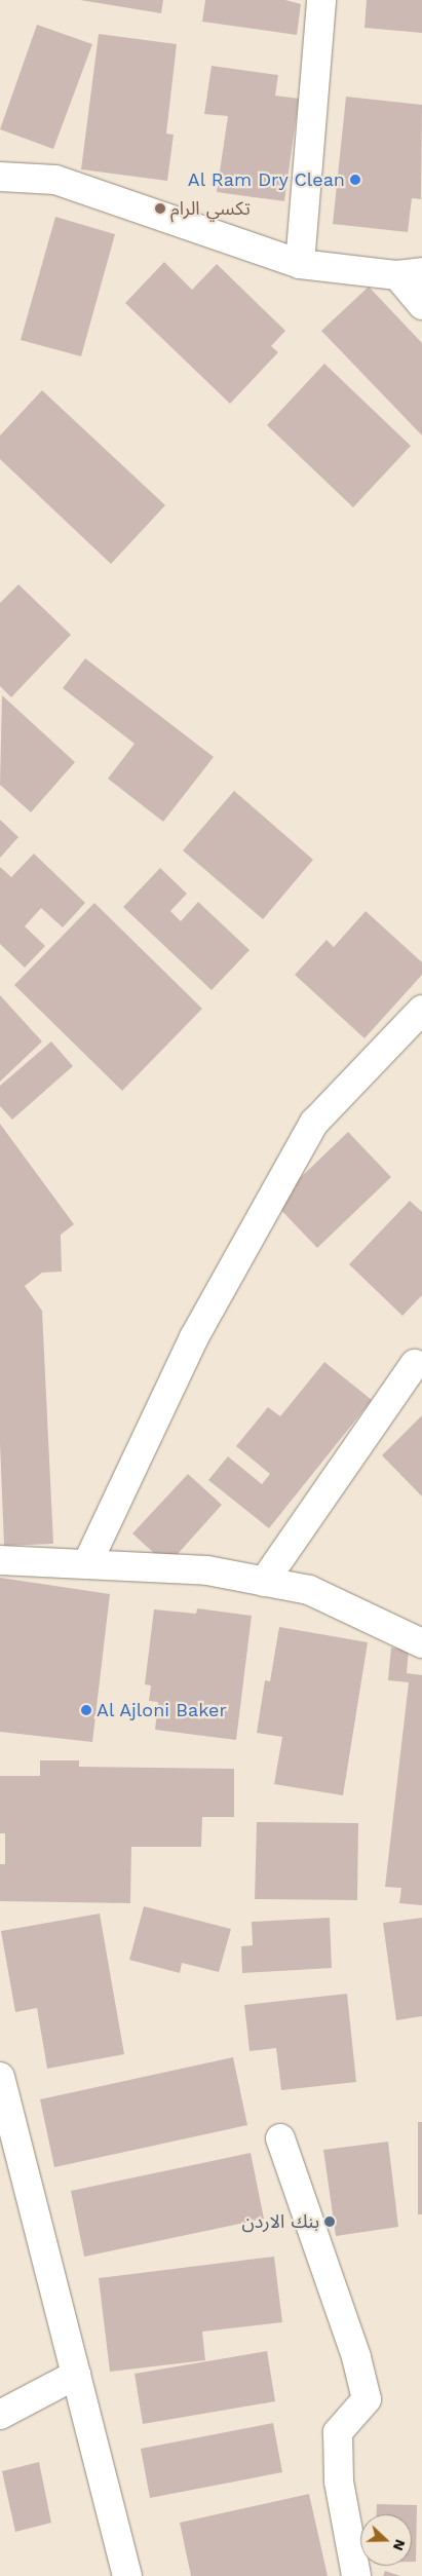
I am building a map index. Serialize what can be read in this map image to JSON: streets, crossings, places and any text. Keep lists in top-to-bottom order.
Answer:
{
  "places": [
    "Al Ram Dry Clean",
    "تكسي الرام",
    "Al Ajloni Baker",
    "بنك الاردن"
  ],
  "north": "right"
}
